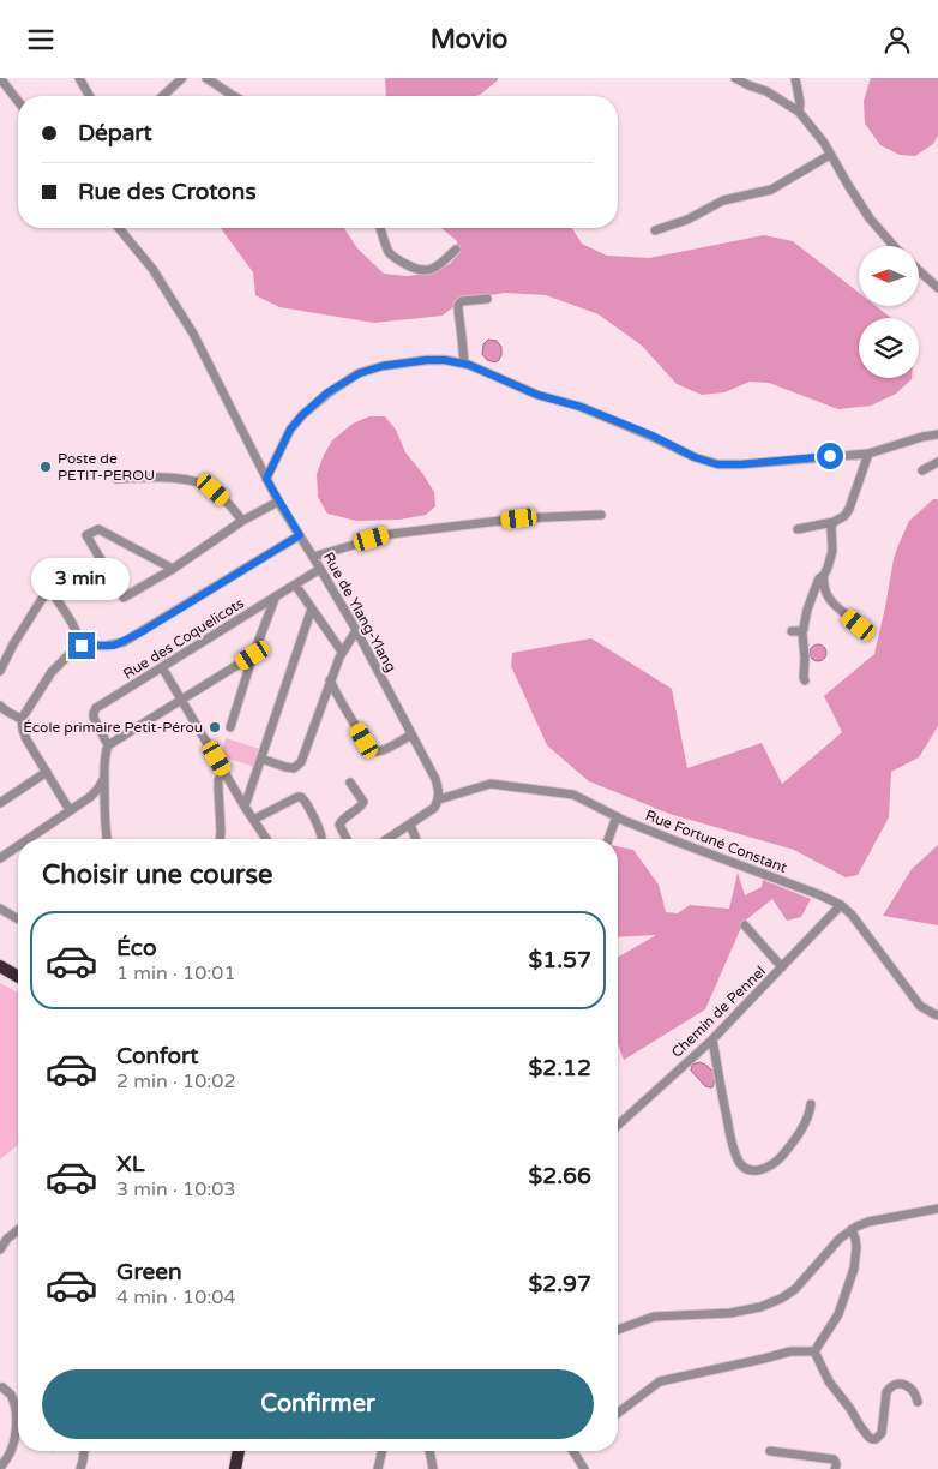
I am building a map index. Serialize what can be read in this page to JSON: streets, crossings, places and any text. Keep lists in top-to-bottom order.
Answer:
{
  "streets": {
    "street": [
      "Rue de Ylang-Ylang",
      "Rue des Coquelicots",
      "Rue Fortuné Constant",
      "Chemin de Pennel"
    ]
  },
  "crossings": [
    ["Rue de Ylang-Ylang", "Rue des Coquelicots"],
    ["Rue de Ylang-Ylang", "Rue Fortuné Constant"],
    ["Rue Fortuné Constant", "Chemin de Pennel"]
  ],
  "places": ["Poste de PETIT-PEROU", "École primaire Petit-Pérou"],
  "north": "left",
  "page": {
    "header": "Movio",
    "banner": ["Départ", "Rue des Crotons"],
    "bubble": "3 min",
    "heading": "Choisir une course",
    "list": [
      {
        "name": "Éco",
        "note": "1 min · 10:01",
        "value": "$1.57"
      },
      {
        "name": "Confort",
        "note": "2 min · 10:02",
        "value": "$2.12"
      },
      {
        "name": "XL",
        "note": "3 min · 10:03",
        "value": "$2.66"
      },
      {
        "name": "Green",
        "note": "4 min · 10:04",
        "value": "$2.97"
      }
    ],
    "buttons": "Confirmer"
  }
}
